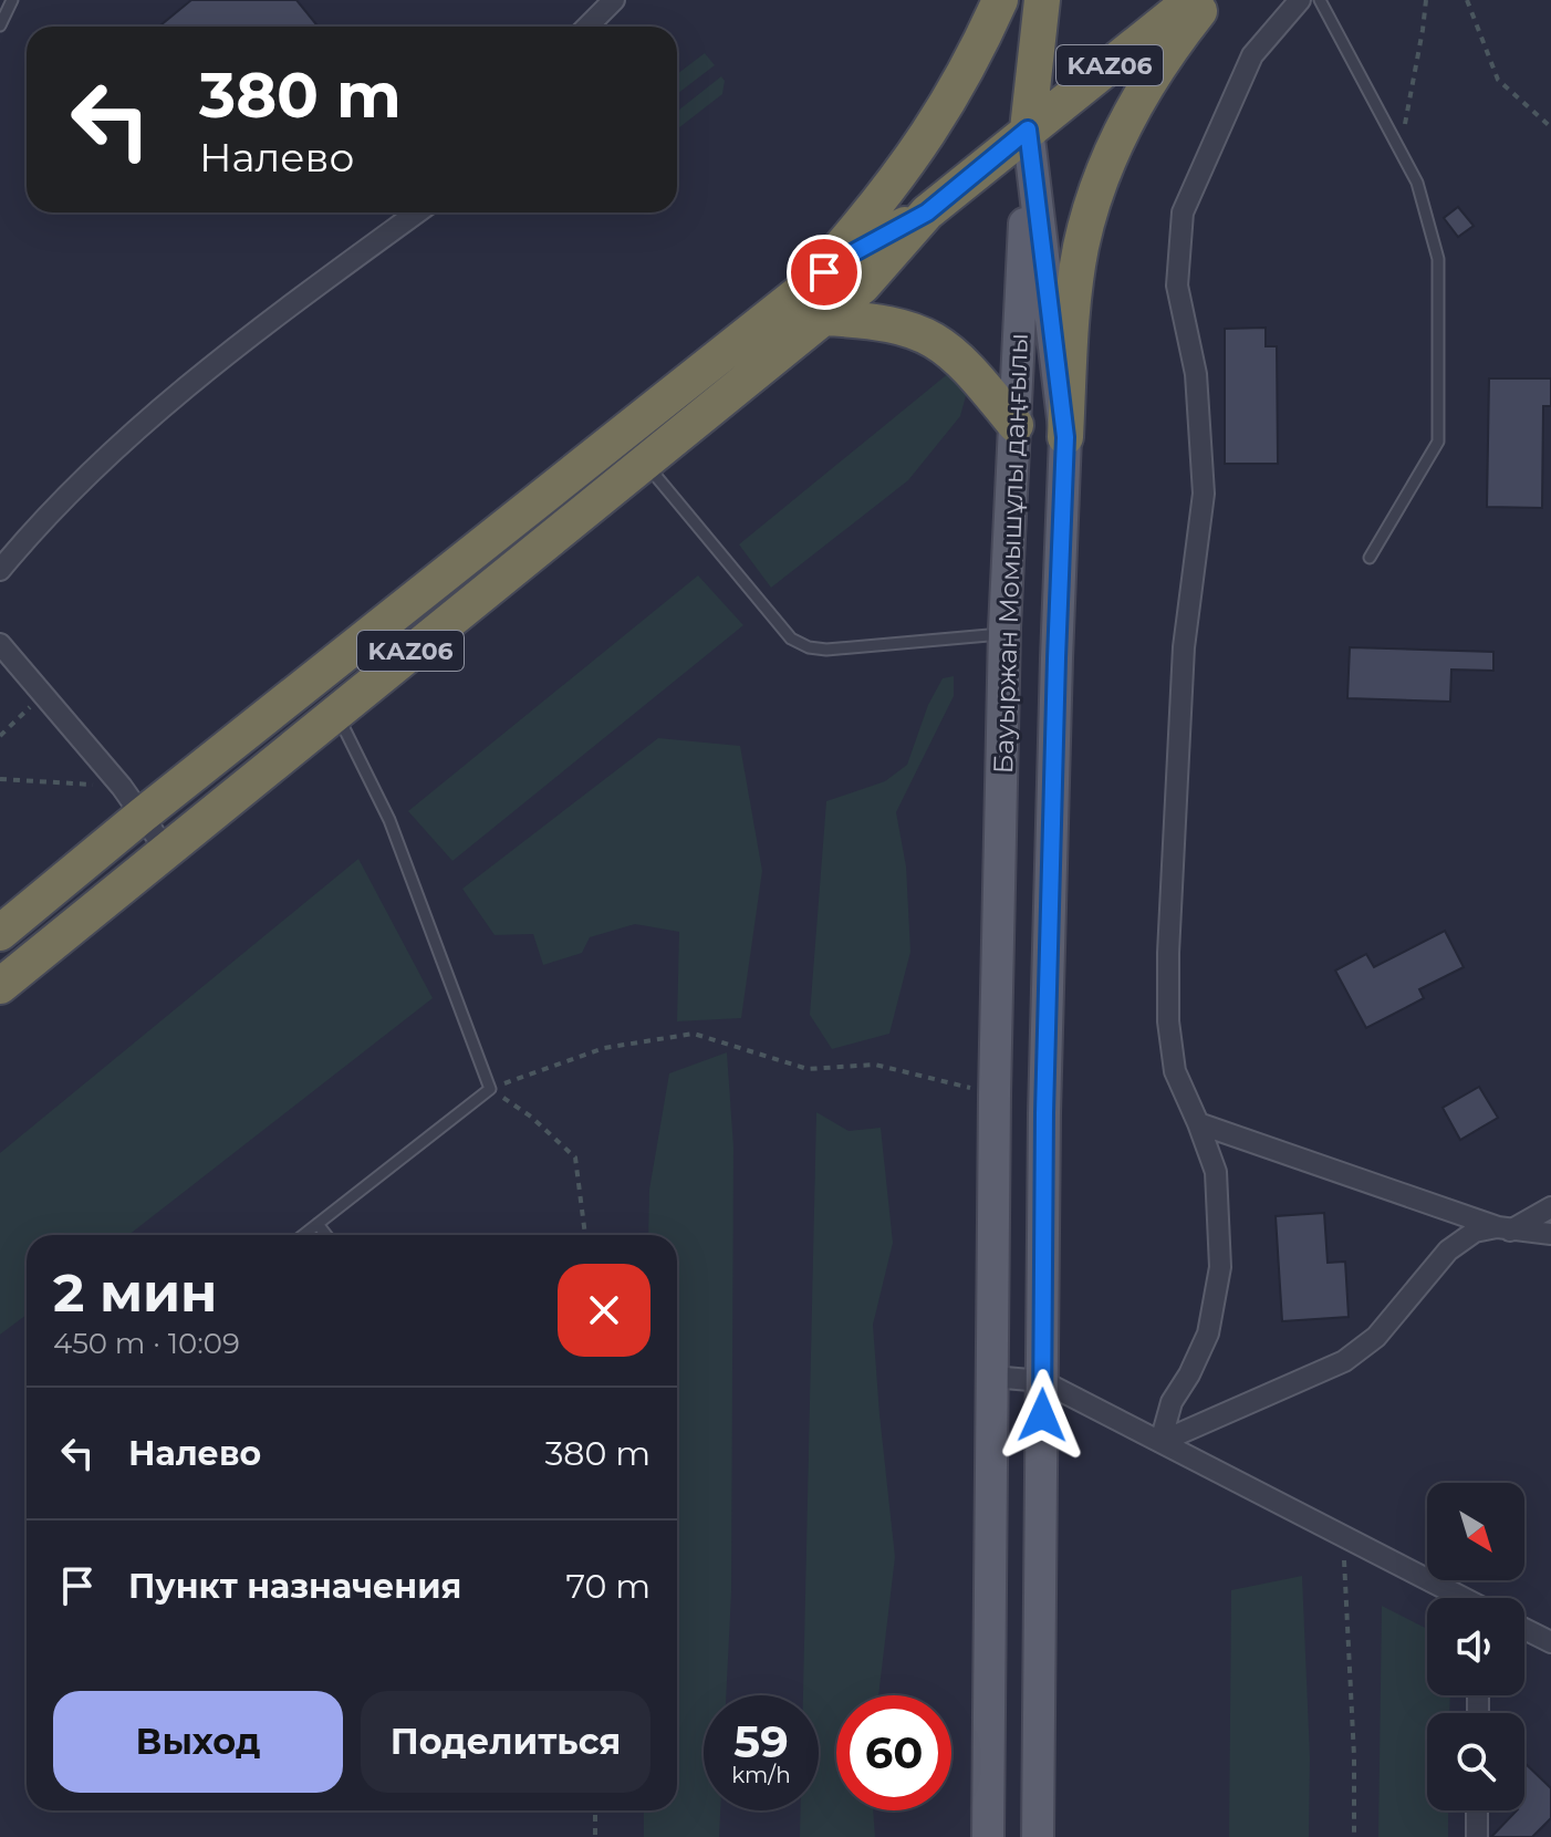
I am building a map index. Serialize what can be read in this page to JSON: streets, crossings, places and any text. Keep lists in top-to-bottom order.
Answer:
{
  "streets": {
    "highway": ["KАZ06"],
    "main road": ["Бауыржан Момышұлы даңғылы"]
  },
  "crossings": [
    ["KАZ06", "Бауыржан Момышұлы даңғылы"]
  ],
  "north": "bottom right",
  "page": {
    "turn": ["380 m", "Налево"],
    "heading": ["2 мин", "450 m · 10:09"],
    "list": [
      {
        "name": "Налево",
        "value": "380 m"
      },
      {
        "name": "Пункт назначения",
        "value": "70 m"
      }
    ],
    "buttons": ["Выход", "Поделиться"],
    "speed": "59 km/h",
    "limit": "60"
  }
}
